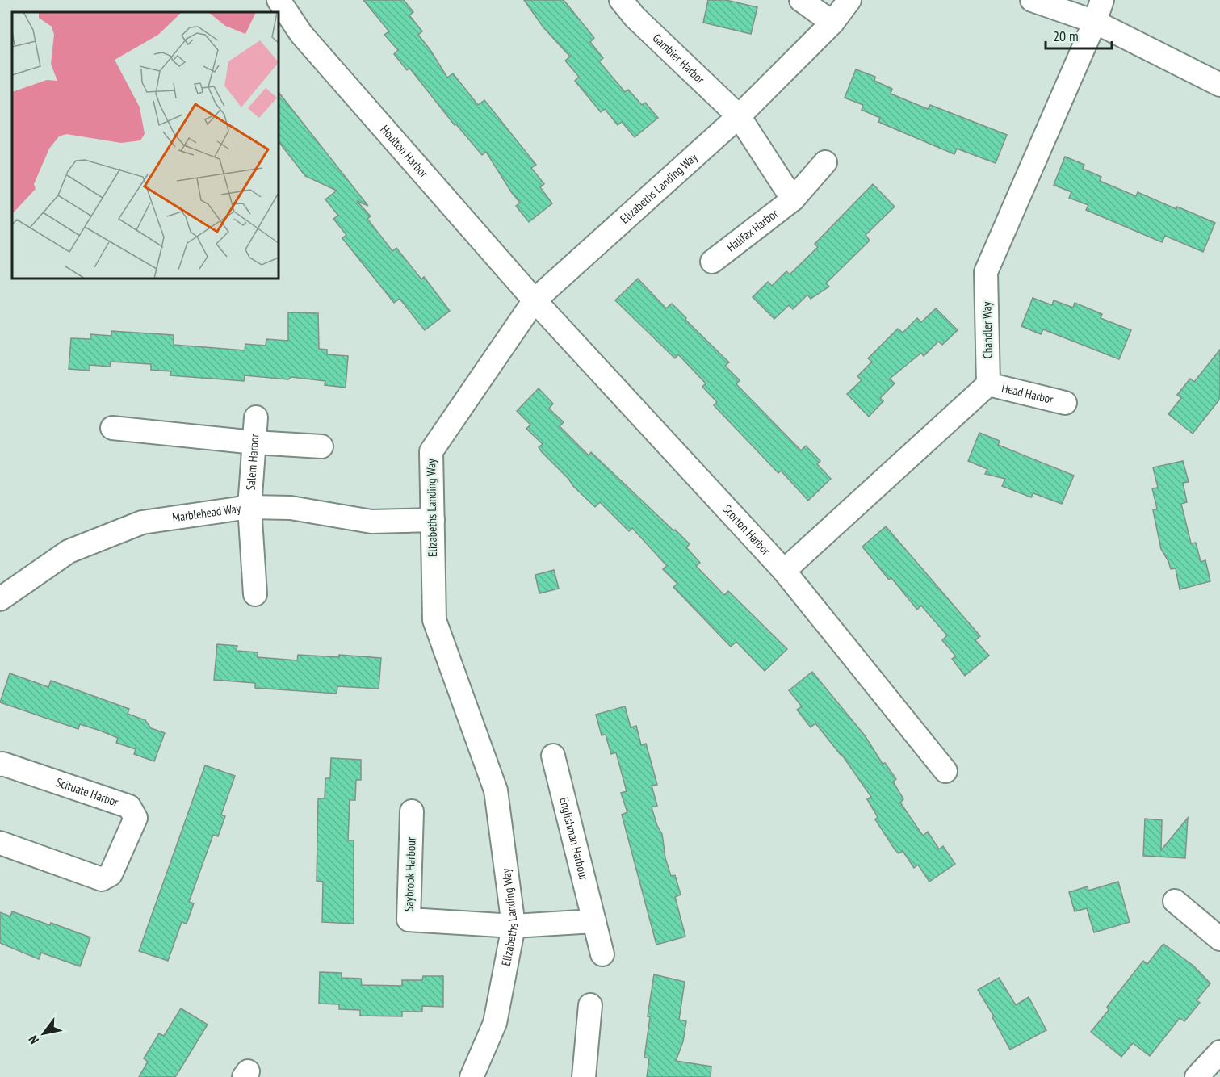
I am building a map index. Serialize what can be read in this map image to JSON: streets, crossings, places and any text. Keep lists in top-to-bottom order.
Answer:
{
  "streets": {
    "street": [
      "Gambier Harbor",
      "Houlton Harbor",
      "Elizabeths Landing Way",
      "Halifax Harbor",
      "Chandler Way",
      "Head Harbor",
      "Salem Harbor",
      "Marblehead Way",
      "Scorton Harbor",
      "Scituate Harbor",
      "Englishman Harbour",
      "Saybrook Harbour"
    ]
  },
  "crossings": [
    ["Gambier Harbor", "Elizabeths Landing Way"],
    ["Houlton Harbor", "Elizabeths Landing Way"],
    ["Houlton Harbor", "Scorton Harbor"],
    ["Elizabeths Landing Way", "Marblehead Way"],
    ["Elizabeths Landing Way", "Scorton Harbor"],
    ["Elizabeths Landing Way", "Saybrook Harbour"],
    ["Chandler Way", "Head Harbor"],
    ["Salem Harbor", "Marblehead Way"]
  ],
  "scale_bar": "20 m",
  "north": "bottom left"
}
